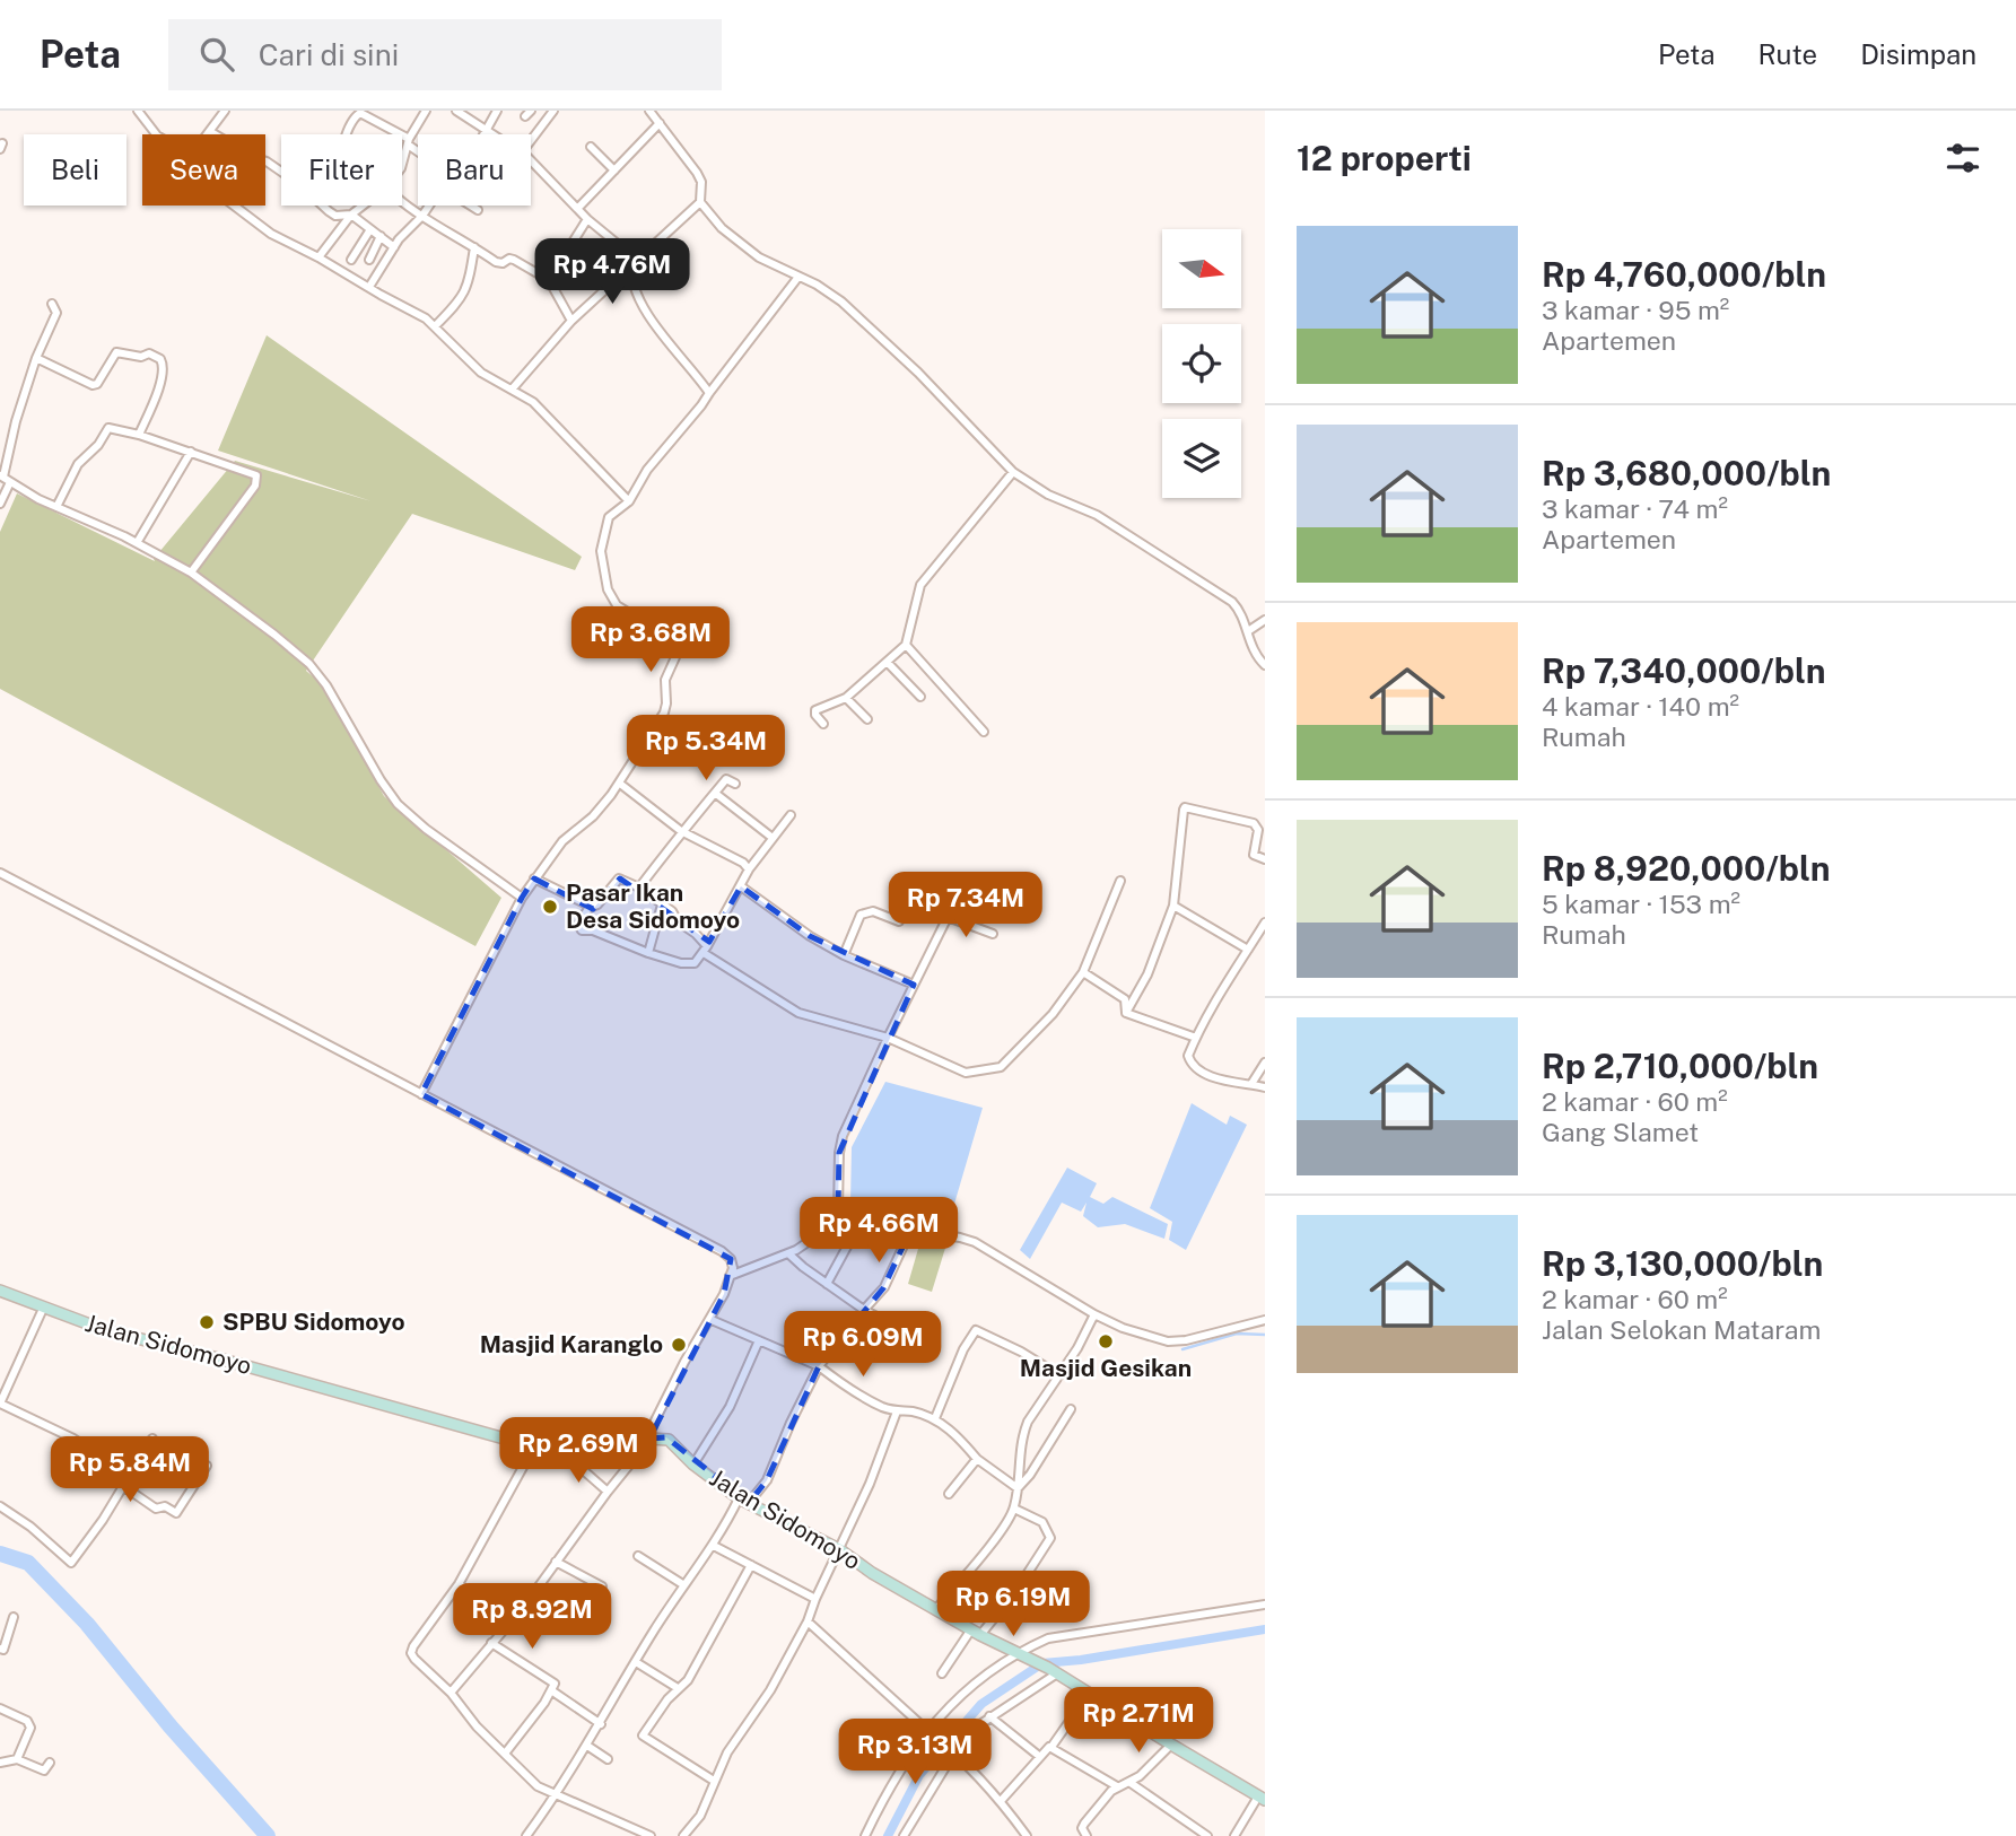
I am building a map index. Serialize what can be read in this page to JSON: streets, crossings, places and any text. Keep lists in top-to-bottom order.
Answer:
{
  "streets": {
    "main road": ["Jalan Sidomoyo"]
  },
  "places": [
    "Pasar Ikan Desa Sidomoyo",
    "SPBU Sidomoyo",
    "Masjid Gesikan",
    "Masjid Karanglo"
  ],
  "north": "right",
  "page": {
    "header": "Peta",
    "search": "Cari di sini",
    "nav": ["Peta", "Rute", "Disimpan"],
    "heading": "12 properti",
    "chip": [
      "Beli",
      "Sewa",
      "Filter",
      "Baru"
    ],
    "list": [
      {
        "name": "Rp 4,760,000/bln",
        "note": "3 kamar · 95 m² · Apartemen"
      },
      {
        "name": "Rp 3,680,000/bln",
        "note": "3 kamar · 74 m² · Apartemen"
      },
      {
        "name": "Rp 7,340,000/bln",
        "note": "4 kamar · 140 m² · Rumah"
      },
      {
        "name": "Rp 8,920,000/bln",
        "note": "5 kamar · 153 m² · Rumah"
      },
      {
        "name": "Rp 2,710,000/bln",
        "note": "2 kamar · 60 m² · Gang Slamet"
      },
      {
        "name": "Rp 3,130,000/bln",
        "note": "2 kamar · 60 m² · Jalan Selokan Mataram"
      }
    ],
    "price": [
      "Rp 4.76M",
      "Rp 3.68M",
      "Rp 5.34M",
      "Rp 7.34M",
      "Rp 4.66M",
      "Rp 6.09M",
      "Rp 2.69M",
      "Rp 5.84M",
      "Rp 6.19M",
      "Rp 8.92M",
      "Rp 2.71M",
      "Rp 3.13M"
    ]
  }
}
